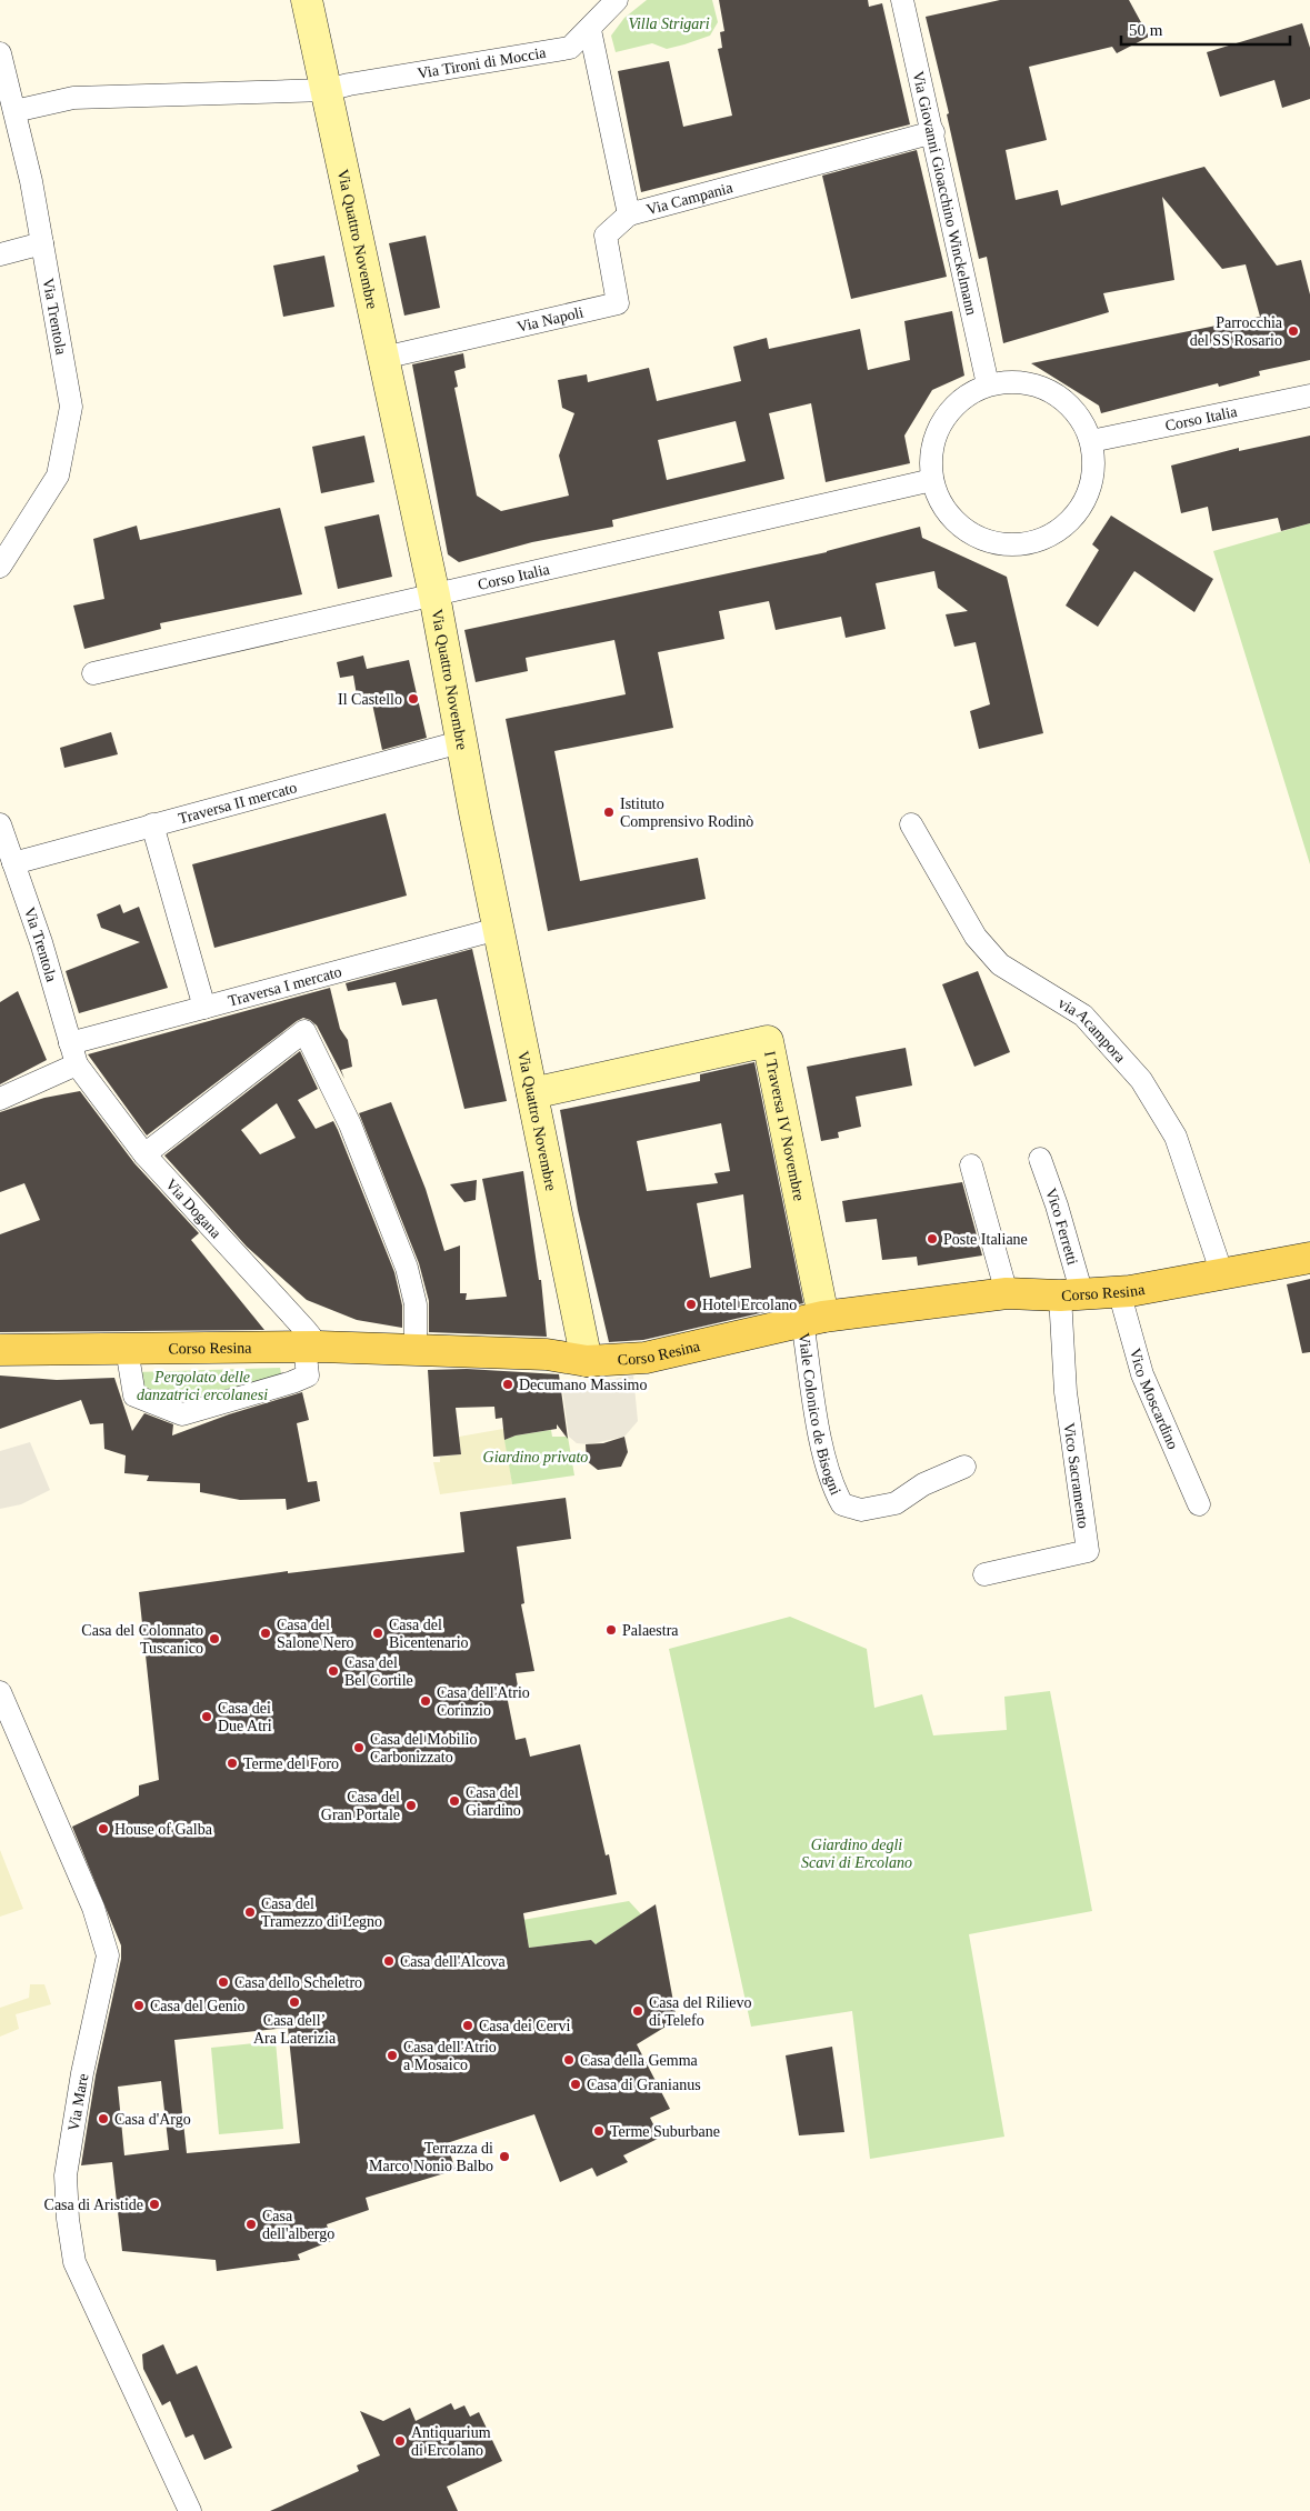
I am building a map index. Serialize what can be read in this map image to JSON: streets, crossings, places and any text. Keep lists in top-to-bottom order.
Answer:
{
  "streets": {
    "main road": ["Corso Resina"],
    "street": [
      "Via Tironi di Moccia",
      "Via Giovanni Gioacchino Winckelmann",
      "Via Campania",
      "Via Quattro Novembre",
      "Via Trentola",
      "Via Napoli",
      "Corso Italia",
      "Traversa II mercato",
      "Traversa I mercato",
      "via Acampora",
      "I Traversa IV Novembre",
      "Via Dogana",
      "Vico Ferretti",
      "Vico Moscardino",
      "Viale Colonico de Bisogni",
      "Vico Sacramento",
      "Via Mare"
    ]
  },
  "crossings": [
    ["Via Tironi di Moccia", "Via Campania"],
    ["Via Tironi di Moccia", "Via Quattro Novembre"],
    ["Via Tironi di Moccia", "Via Trentola"],
    ["Via Giovanni Gioacchino Winckelmann", "Via Campania"],
    ["Via Giovanni Gioacchino Winckelmann", "Corso Italia"],
    ["Via Campania", "Via Napoli"],
    ["Via Quattro Novembre", "Via Napoli"],
    ["Via Quattro Novembre", "Corso Italia"],
    ["Via Quattro Novembre", "Traversa II mercato"],
    ["Via Quattro Novembre", "Traversa I mercato"],
    ["Via Quattro Novembre", "I Traversa IV Novembre"],
    ["Via Quattro Novembre", "Corso Resina"],
    ["Via Trentola", "Traversa II mercato"],
    ["Via Trentola", "Traversa I mercato"],
    ["Via Trentola", "Via Dogana"],
    ["Traversa I mercato", "Via Dogana"],
    ["via Acampora", "Corso Resina"],
    ["I Traversa IV Novembre", "Corso Resina"],
    ["I Traversa IV Novembre", "Viale Colonico de Bisogni"],
    ["Via Dogana", "Corso Resina"],
    ["Vico Ferretti", "Corso Resina"],
    ["Vico Ferretti", "Vico Sacramento"],
    ["Corso Resina", "Vico Moscardino"],
    ["Corso Resina", "Viale Colonico de Bisogni"],
    ["Corso Resina", "Vico Sacramento"]
  ],
  "parks": [
    "Villa Strigari",
    "Pergolato delle danzatrici ercolanesi",
    "Giardino privato",
    "Giardino degli Scavi di Ercolano"
  ],
  "places": [
    "Parrocchia del SS Rosario",
    "Il Castello",
    "Istituto Comprensivo Rodinò",
    "Poste Italiane",
    "Hotel Ercolano",
    "Decumano Massimo",
    "Palaestra",
    "Casa del Salone Nero",
    "Casa del Bicentenario",
    "Casa del Colonnato Tuscanico",
    "Casa del Bel Cortile",
    "Casa dell'Atrio Corinzio",
    "Casa dei Due Atri",
    "Casa del Mobilio Carbonizzato",
    "Terme del Foro",
    "Casa del Giardino",
    "Casa del Gran Portale",
    "House of Galba",
    "Casa del Tramezzo di Legno",
    "Casa dell'Alcova",
    "Casa dello Scheletro",
    "Casa dell’ Ara Laterizia",
    "Casa del Genio",
    "Casa del Rilievo di Telefo",
    "Casa dei Cervi",
    "Casa dell'Atrio a Mosaico",
    "Casa della Gemma",
    "Casa di Granianus",
    "Casa d'Argo",
    "Terme Suburbane",
    "Terrazza di Marco Nonio Balbo",
    "Casa di Aristide",
    "Casa dell'albergo",
    "Antiquarium di Ercolano"
  ],
  "scale_bar": "50 m"
}
